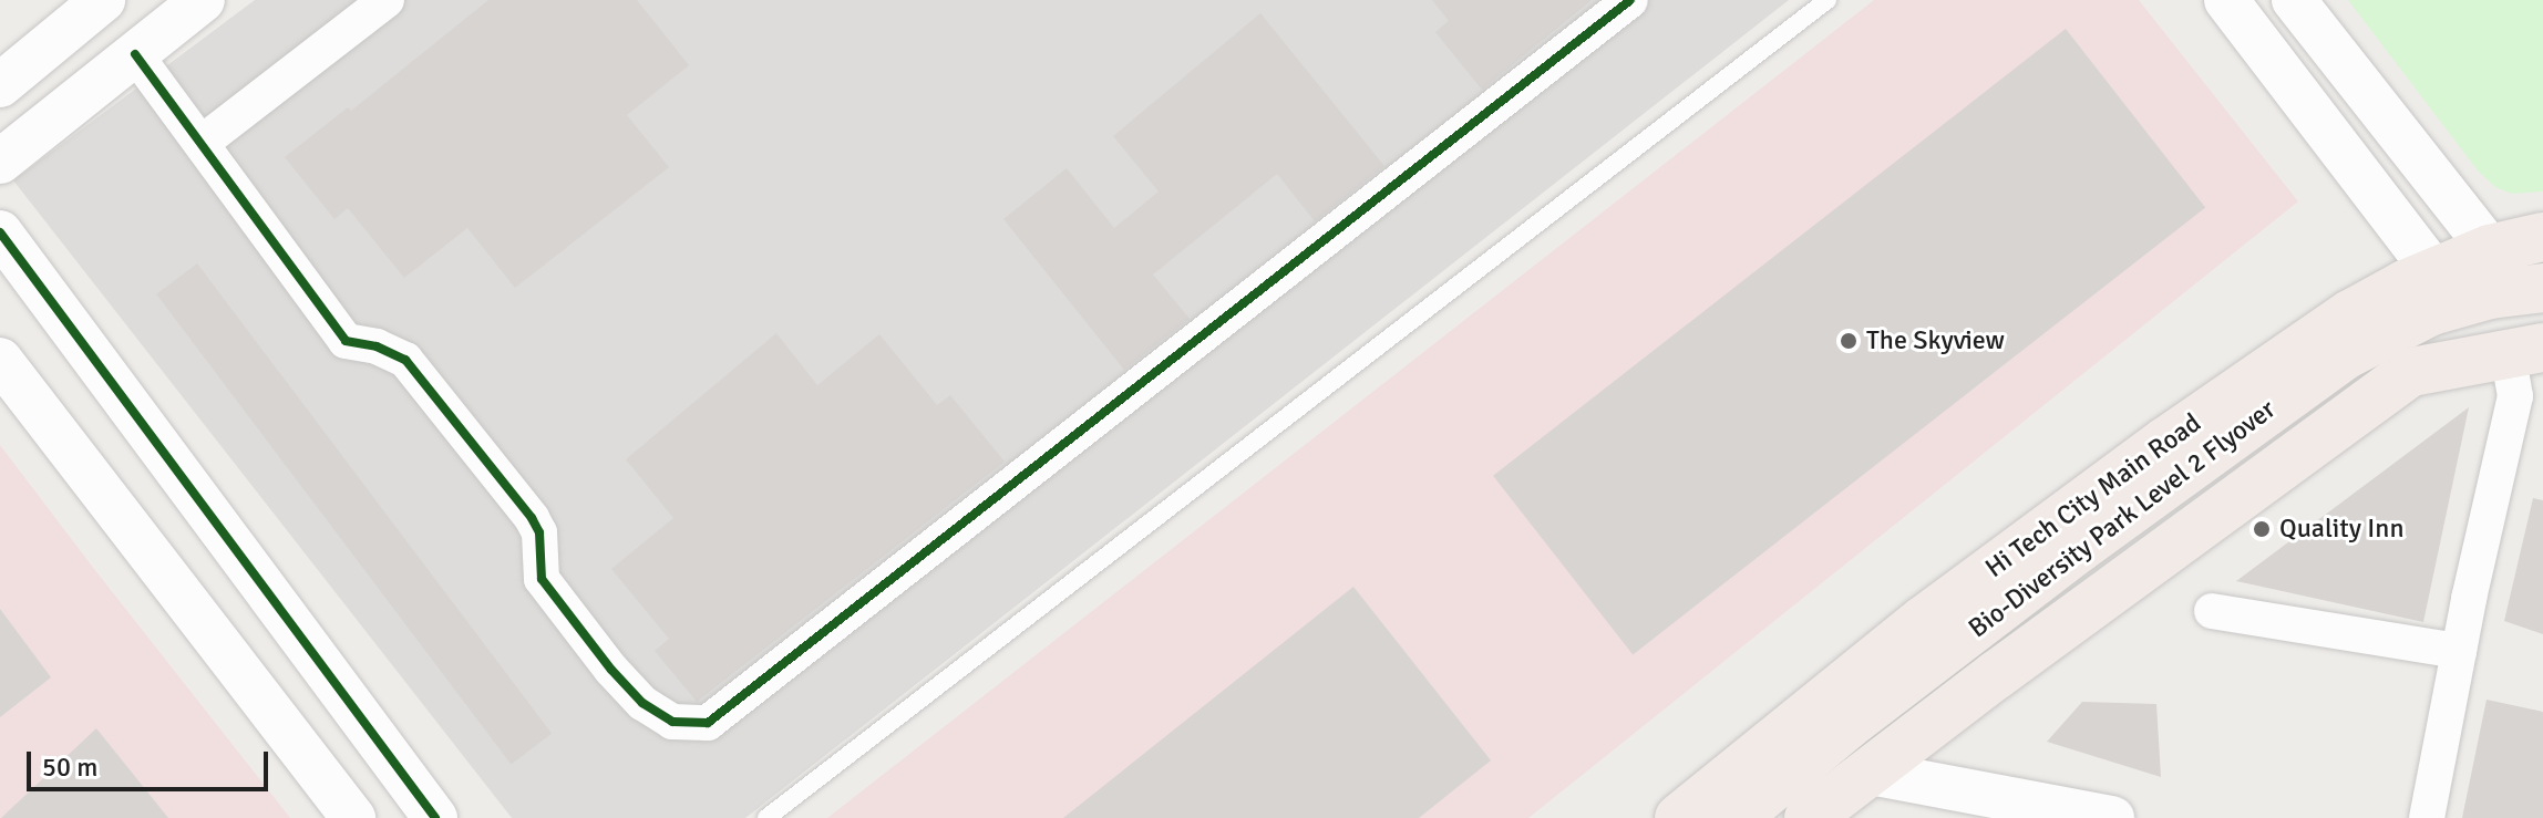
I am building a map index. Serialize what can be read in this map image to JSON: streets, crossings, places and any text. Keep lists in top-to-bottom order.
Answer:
{
  "streets": {
    "main road": ["Hi Tech City Main Road", "Bio-Diversity Park Level 2 Flyover"]
  },
  "places": ["The Skyview", "Quality Inn"],
  "scale_bar": "50 m"
}
